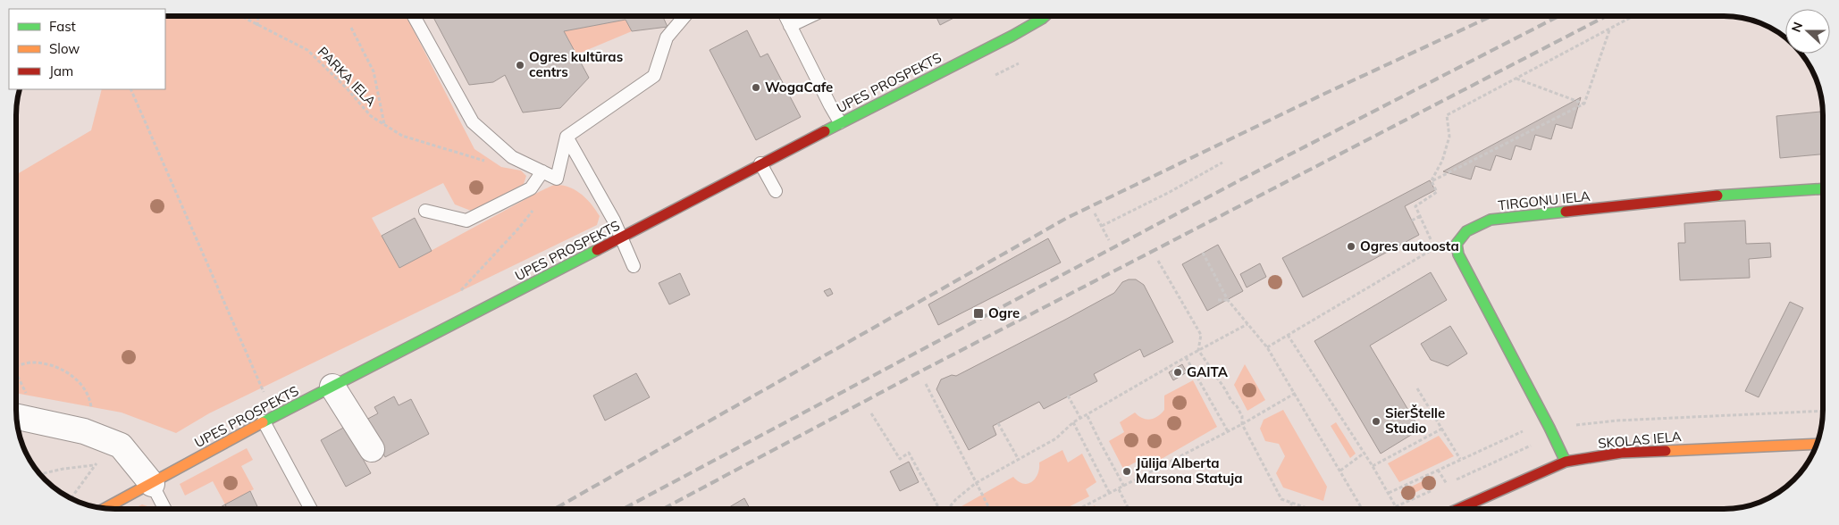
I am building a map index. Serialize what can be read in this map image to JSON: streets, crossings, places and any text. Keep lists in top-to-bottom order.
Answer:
{
  "streets": {
    "main road": ["UPES PROSPEKTS", "TIRGOŅU IELA", "SKOLAS IELA"],
    "path": ["PARKA IELA"]
  },
  "places": {
    "other": [
      "Ogres kultūras centrs",
      "WogaCafe",
      "Ogres autoosta",
      "GAITA",
      "SierŠtelle Studio",
      "Jūlija Alberta Marsona Statuja"
    ],
    "transit": ["Ogre"]
  },
  "legend": ["Fast", "Slow", "Jam"],
  "north": "left"
}
